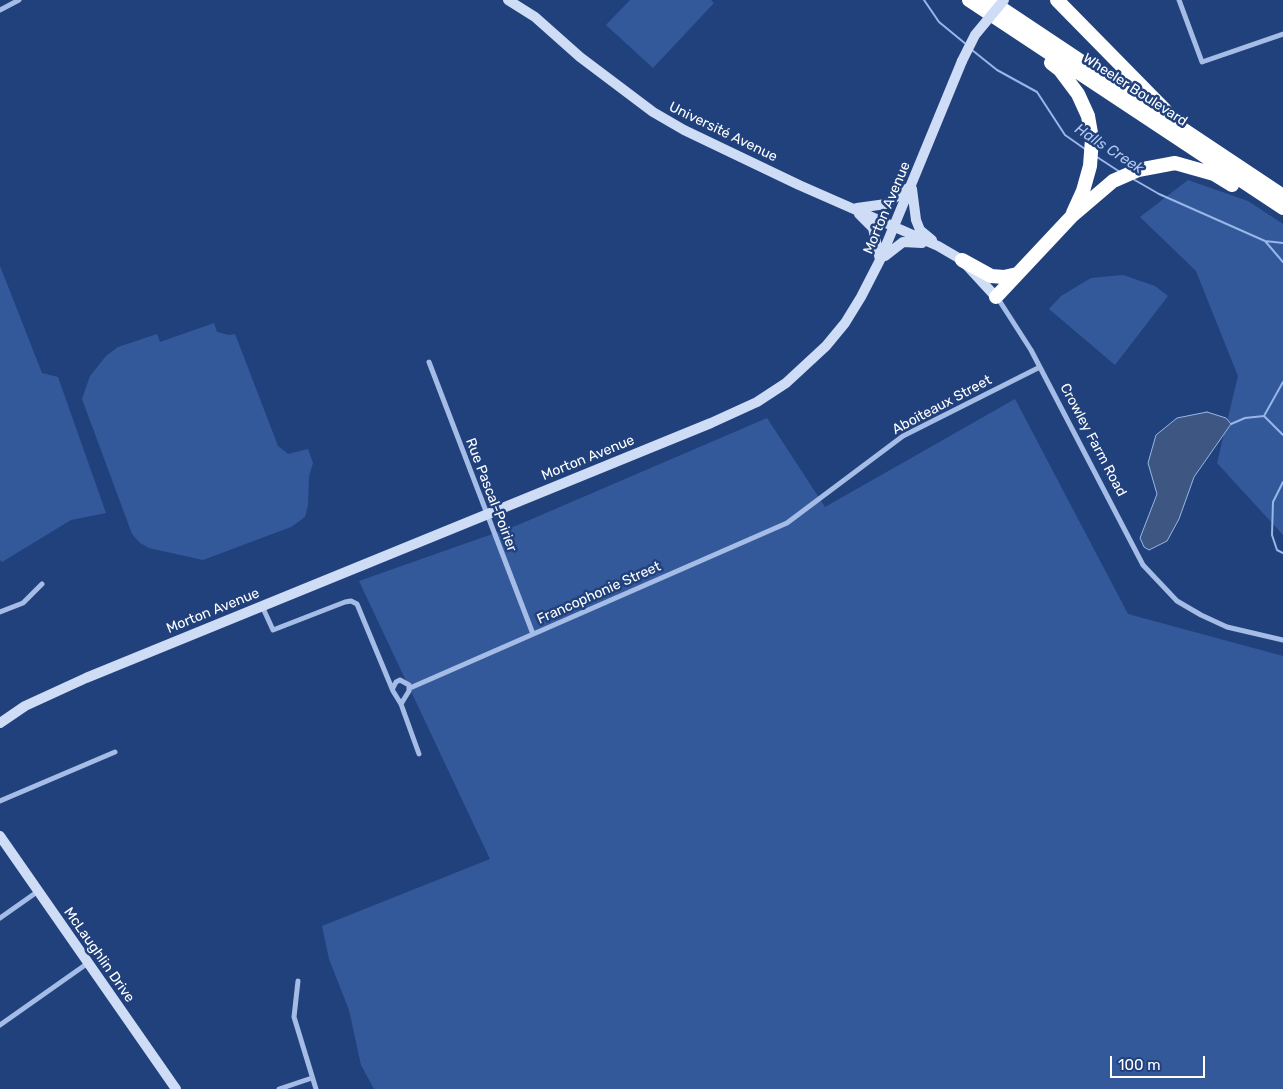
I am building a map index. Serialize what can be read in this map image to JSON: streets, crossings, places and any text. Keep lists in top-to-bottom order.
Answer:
{
  "streets": {
    "highway": ["Wheeler Boulevard"],
    "street": [
      "Université Avenue",
      "Morton Avenue",
      "Aboiteaux Street",
      "Crowley Farm Road",
      "Rue Pascal-Poirier",
      "Francophonie Street",
      "McLaughlin Drive"
    ]
  },
  "crossings": [
    ["Wheeler Boulevard", "Morton Avenue"],
    ["Université Avenue", "Morton Avenue"],
    ["Université Avenue", "Crowley Farm Road"],
    ["Morton Avenue", "Crowley Farm Road"],
    ["Morton Avenue", "Rue Pascal-Poirier"],
    ["Aboiteaux Street", "Crowley Farm Road"],
    ["Aboiteaux Street", "Francophonie Street"],
    ["Rue Pascal-Poirier", "Francophonie Street"]
  ],
  "water": ["Halls Creek"],
  "scale_bar": "100 m"
}
